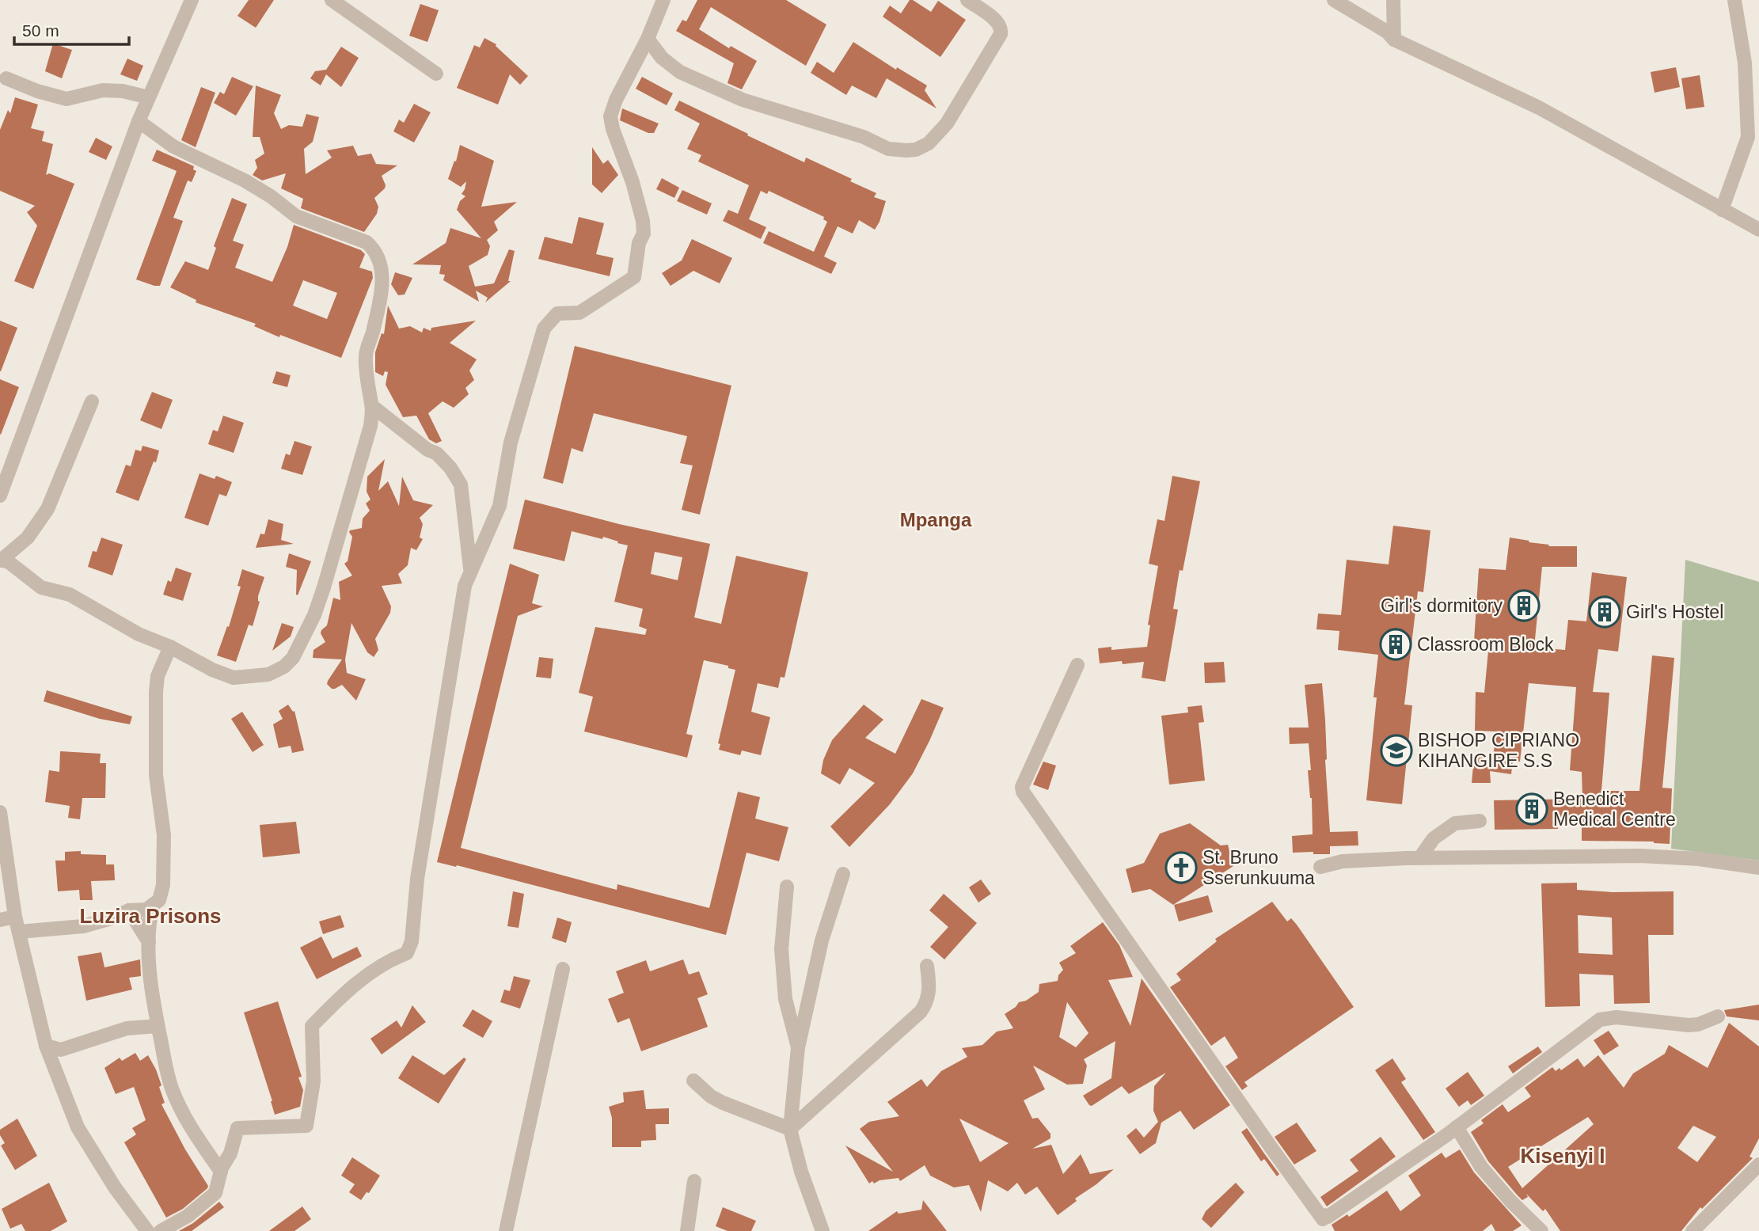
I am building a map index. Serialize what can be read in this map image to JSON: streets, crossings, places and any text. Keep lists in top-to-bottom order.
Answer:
{
  "districts": ["Mpanga", "Luzira Prisons", "Kisenyi I"],
  "places": {
    "building": [
      "Girl's dormitory",
      "Girl's Hostel",
      "Classroom Block",
      "Benedict Medical Centre"
    ],
    "school or university": ["BISHOP CIPRIANO KIHANGIRE S.S"],
    "church": ["St. Bruno Sserunkuuma"]
  },
  "scale_bar": "50 m"
}
